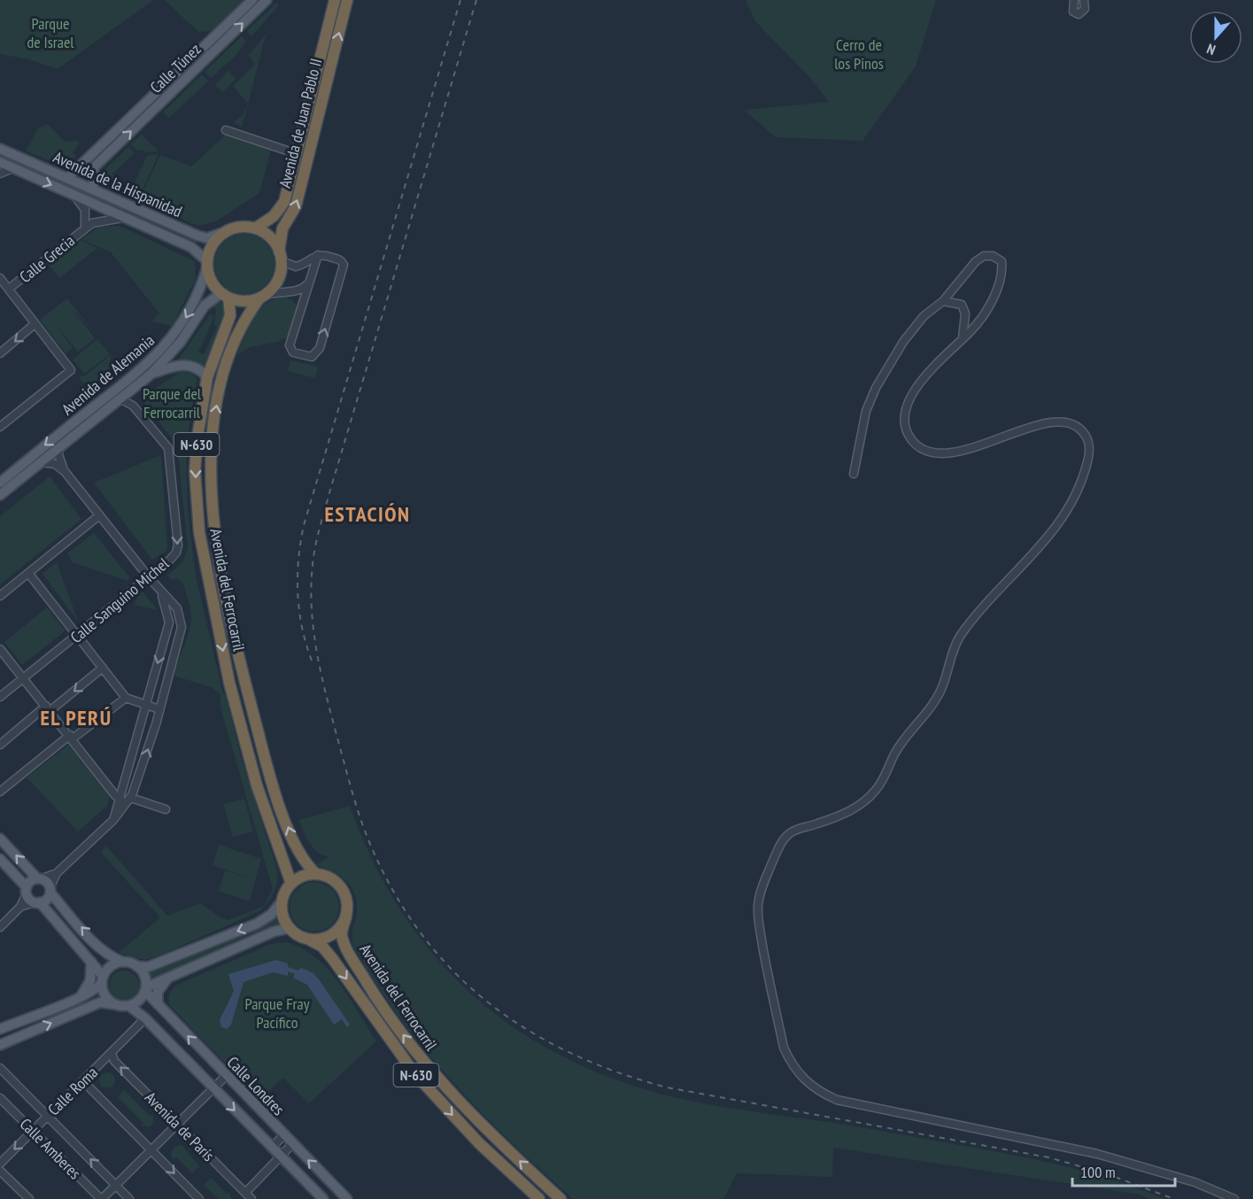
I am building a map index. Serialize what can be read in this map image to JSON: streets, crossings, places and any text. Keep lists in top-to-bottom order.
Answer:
{
  "streets": {
    "highway": ["Avenida de Juan Pablo II", "N-630", "Avenida del Ferrocarril"],
    "main road": [
      "Calle Túnez",
      "Avenida de la Hispanidad",
      "Avenida de Alemania",
      "Calle Londres"
    ],
    "street": [
      "Calle Grecia",
      "Calle Sanguino Michel",
      "Calle Roma",
      "Avenida de París",
      "Calle Amberes"
    ]
  },
  "crossings": [
    ["Calle Túnez", "Avenida de la Hispanidad"],
    ["Avenida de Juan Pablo II", "Avenida de la Hispanidad"],
    ["Avenida de Juan Pablo II", "Avenida de Alemania"],
    ["Avenida de Juan Pablo II", "N-630"],
    ["Avenida de Juan Pablo II", "Avenida del Ferrocarril"],
    ["Avenida de la Hispanidad", "Calle Grecia"],
    ["Avenida de la Hispanidad", "Avenida de Alemania"],
    ["Avenida de la Hispanidad", "N-630"],
    ["Avenida de la Hispanidad", "Avenida del Ferrocarril"],
    ["Avenida de Alemania", "N-630"],
    ["Avenida de Alemania", "Avenida del Ferrocarril"],
    ["Avenida de Alemania", "Calle Sanguino Michel"],
    ["N-630", "Avenida del Ferrocarril"],
    ["Calle Londres", "Calle Roma"],
    ["Calle Roma", "Avenida de París"],
    ["Calle Roma", "Calle Amberes"]
  ],
  "one_way": ["Calle Sanguino Michel"],
  "districts": ["ESTACIÓN", "EL PERÚ"],
  "parks": [
    "Parque de Israel",
    "Cerro de los Pinos",
    "Parque del Ferrocarril",
    "Parque Fray Pacífico"
  ],
  "scale_bar": "100 m",
  "north": "bottom"
}
